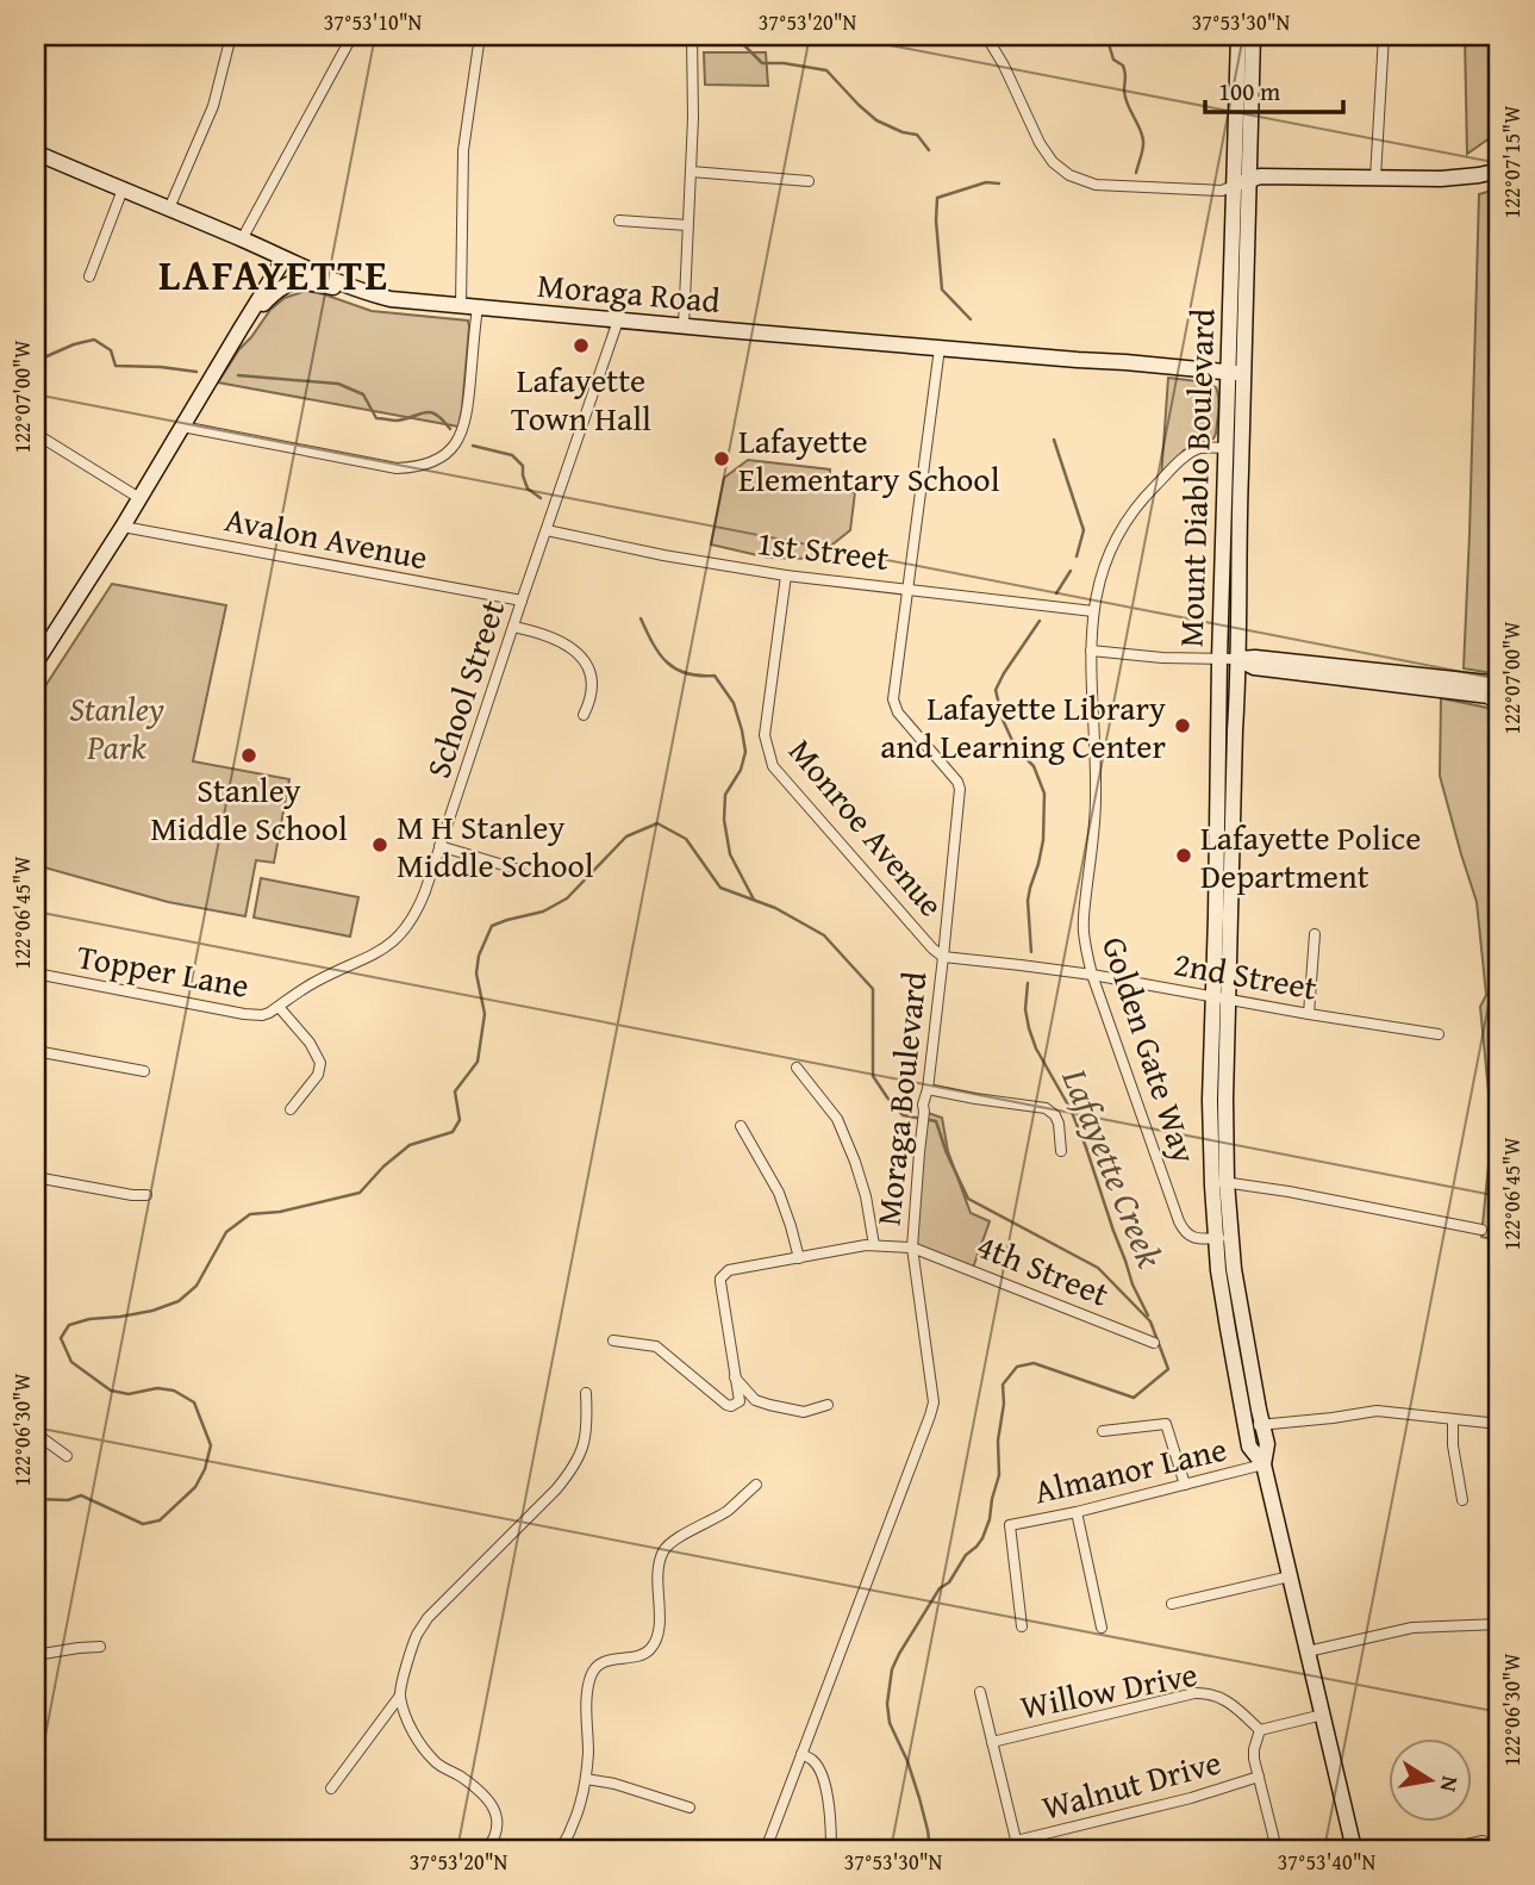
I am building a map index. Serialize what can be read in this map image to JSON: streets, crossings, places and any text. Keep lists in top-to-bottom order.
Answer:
{
  "streets": {
    "main road": ["Moraga Road", "Mount Diablo Boulevard"],
    "street": [
      "Avalon Avenue",
      "1st Street",
      "School Street",
      "Monroe Avenue",
      "Topper Lane",
      "2nd Street",
      "Golden Gate Way",
      "Moraga Boulevard",
      "4th Street",
      "Almanor Lane",
      "Willow Drive",
      "Walnut Drive"
    ]
  },
  "crossings": [
    ["Moraga Road", "Mount Diablo Boulevard"],
    ["Moraga Road", "School Street"],
    ["Moraga Road", "Moraga Boulevard"],
    ["Mount Diablo Boulevard", "2nd Street"],
    ["Mount Diablo Boulevard", "Golden Gate Way"],
    ["Mount Diablo Boulevard", "Almanor Lane"],
    ["Avalon Avenue", "School Street"],
    ["1st Street", "School Street"],
    ["1st Street", "Monroe Avenue"],
    ["1st Street", "Golden Gate Way"],
    ["1st Street", "Moraga Boulevard"],
    ["School Street", "Topper Lane"],
    ["Monroe Avenue", "2nd Street"],
    ["Monroe Avenue", "Moraga Boulevard"],
    ["2nd Street", "Golden Gate Way"],
    ["2nd Street", "Moraga Boulevard"],
    ["Moraga Boulevard", "4th Street"]
  ],
  "districts": ["LAFAYETTE"],
  "water": ["Lafayette Creek"],
  "parks": ["Stanley Park"],
  "places": [
    "Lafayette Town Hall",
    "Lafayette Elementary School",
    "Lafayette Library and Learning Center",
    "Stanley Middle School",
    "M H Stanley Middle School",
    "Lafayette Police Department"
  ],
  "scale_bar": "100 m",
  "north": "right",
  "coordinates": [
    "37°53'10\"N",
    "37°53'20\"N",
    "37°53'30\"N",
    "122°07'15\"W",
    "122°07'00\"W",
    "122°06'45\"W",
    "122°06'30\"W",
    "37°53'40\"N"
  ]
}
